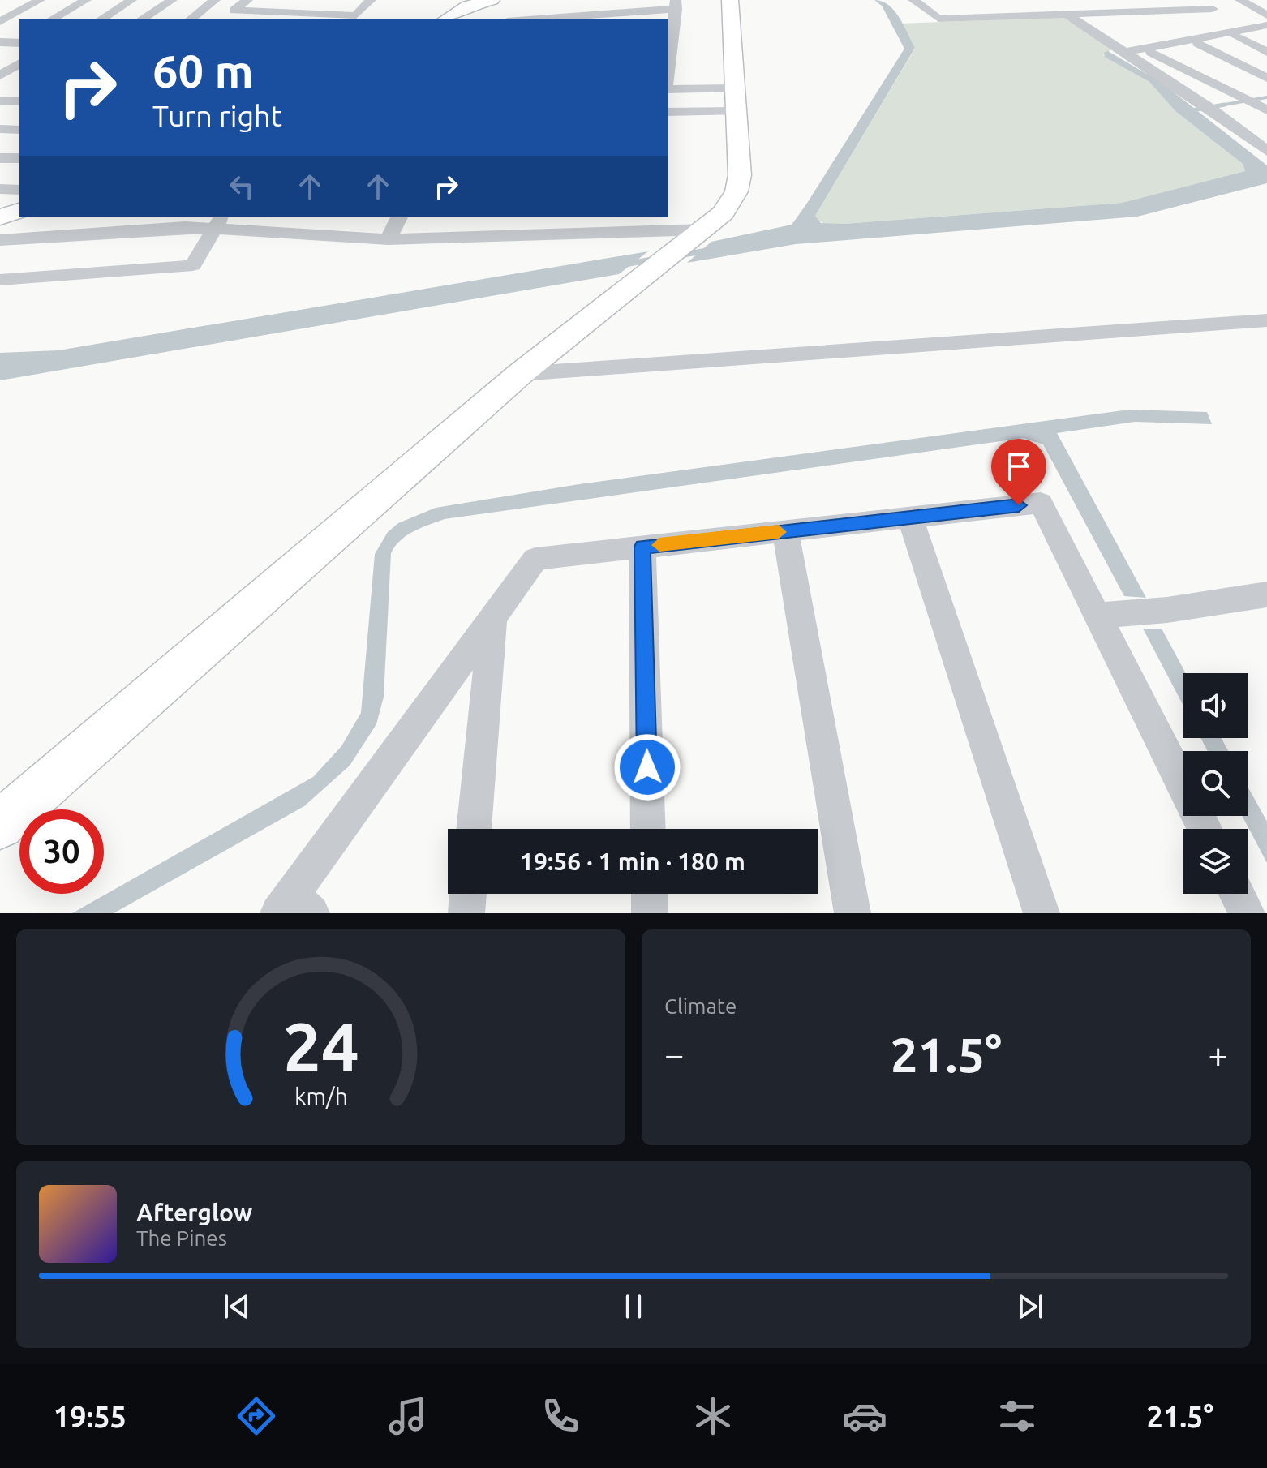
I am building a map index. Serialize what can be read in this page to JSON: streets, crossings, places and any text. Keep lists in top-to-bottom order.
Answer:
{
  "page": {
    "turn": ["60 m", "Turn right"],
    "limit": "30",
    "trip": "19:56 · 1 min · 180 m",
    "tile": "Climate",
    "heat": ["−", "21.5°", "+"],
    "song": ["Afterglow", "The Pines"],
    "tabs": ["19:55", "21.5°"],
    "gauge": ["24", "km/h"]
  }
}
